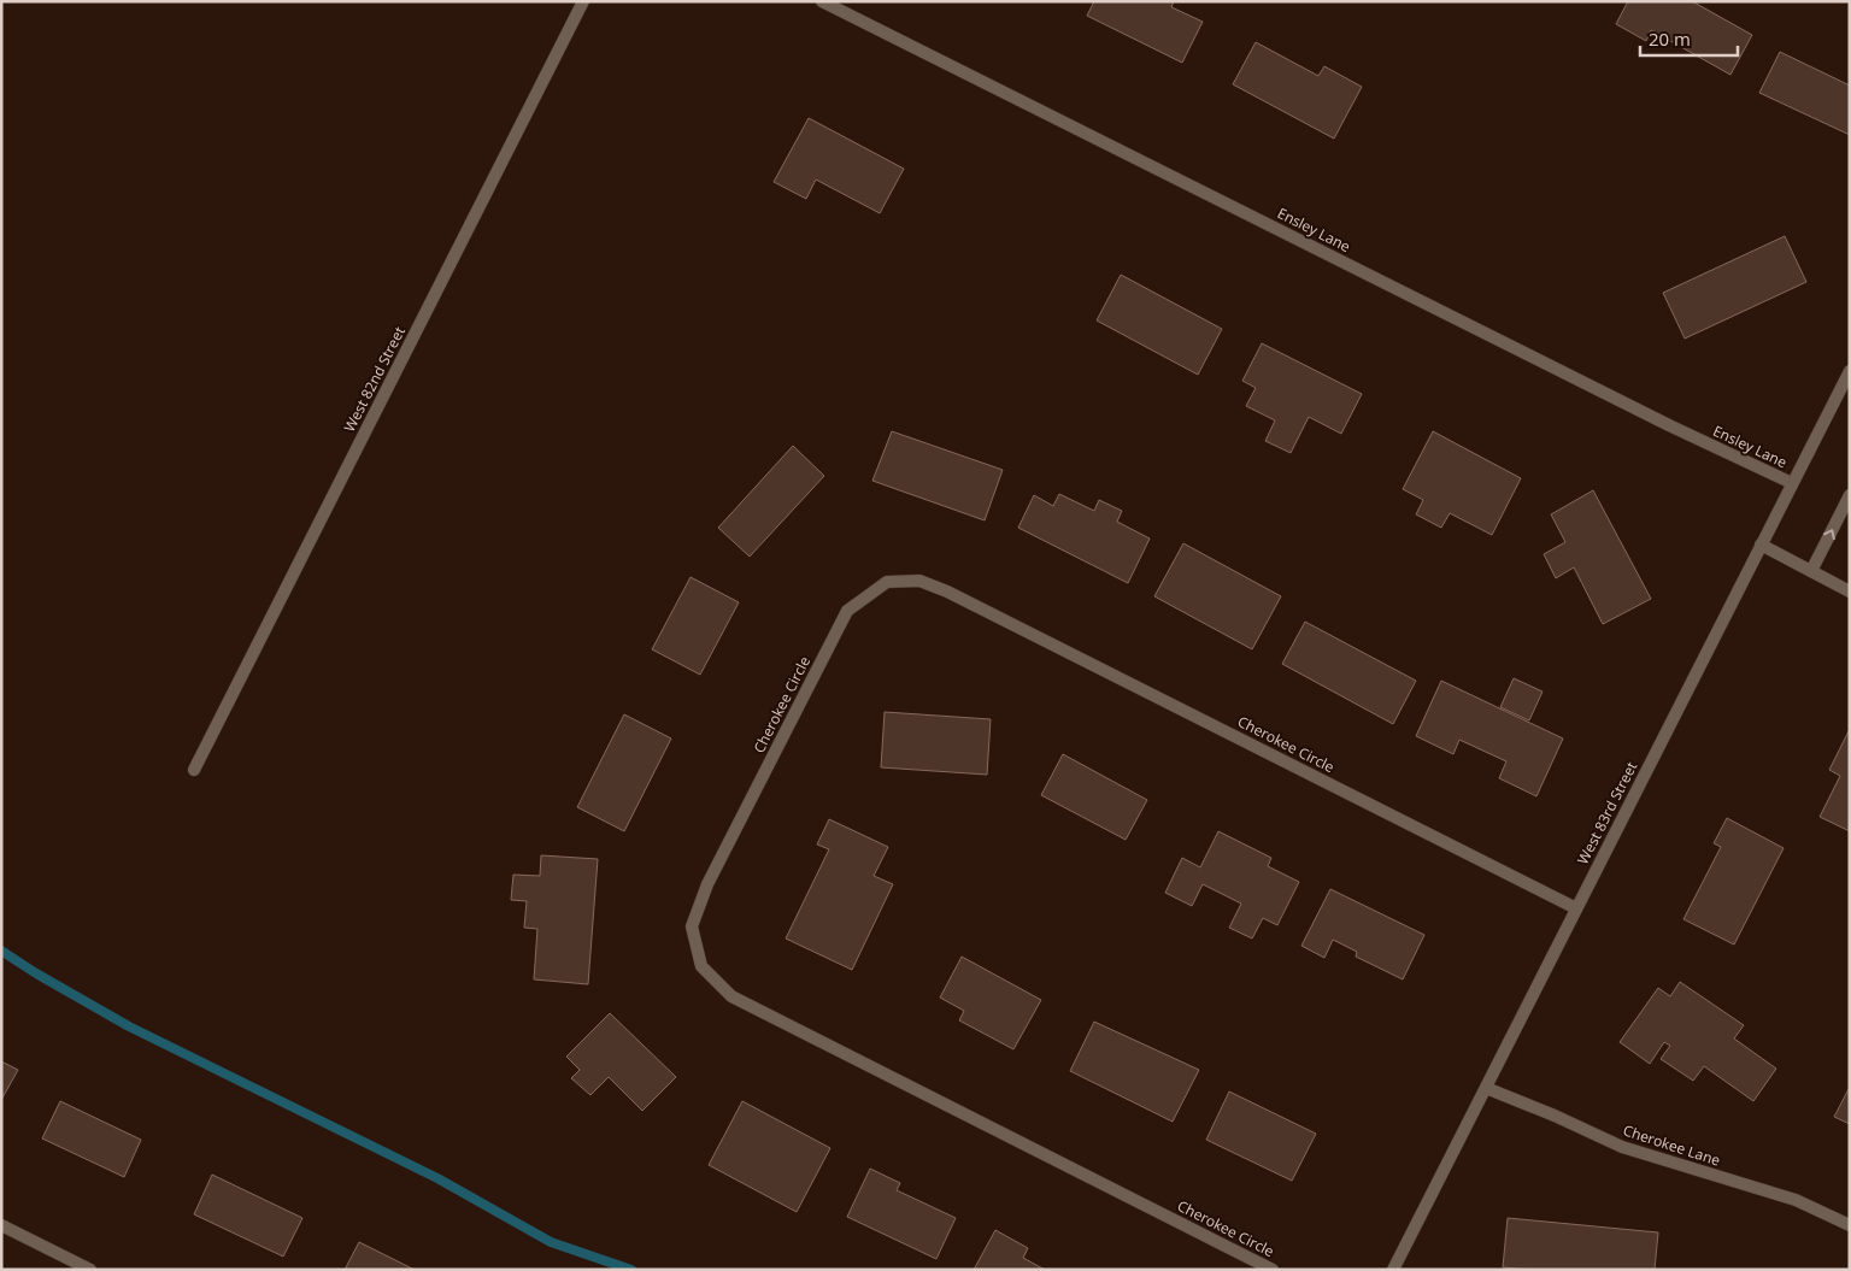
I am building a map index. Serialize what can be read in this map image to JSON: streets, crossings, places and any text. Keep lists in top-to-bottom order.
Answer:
{
  "streets": {
    "street": [
      "Ensley Lane",
      "West 82nd Street",
      "Cherokee Circle",
      "West 83rd Street",
      "Cherokee Lane"
    ]
  },
  "crossings": [
    ["Ensley Lane", "West 83rd Street"],
    ["Cherokee Circle", "West 83rd Street"],
    ["West 83rd Street", "Cherokee Lane"]
  ],
  "scale_bar": "20 m"
}
